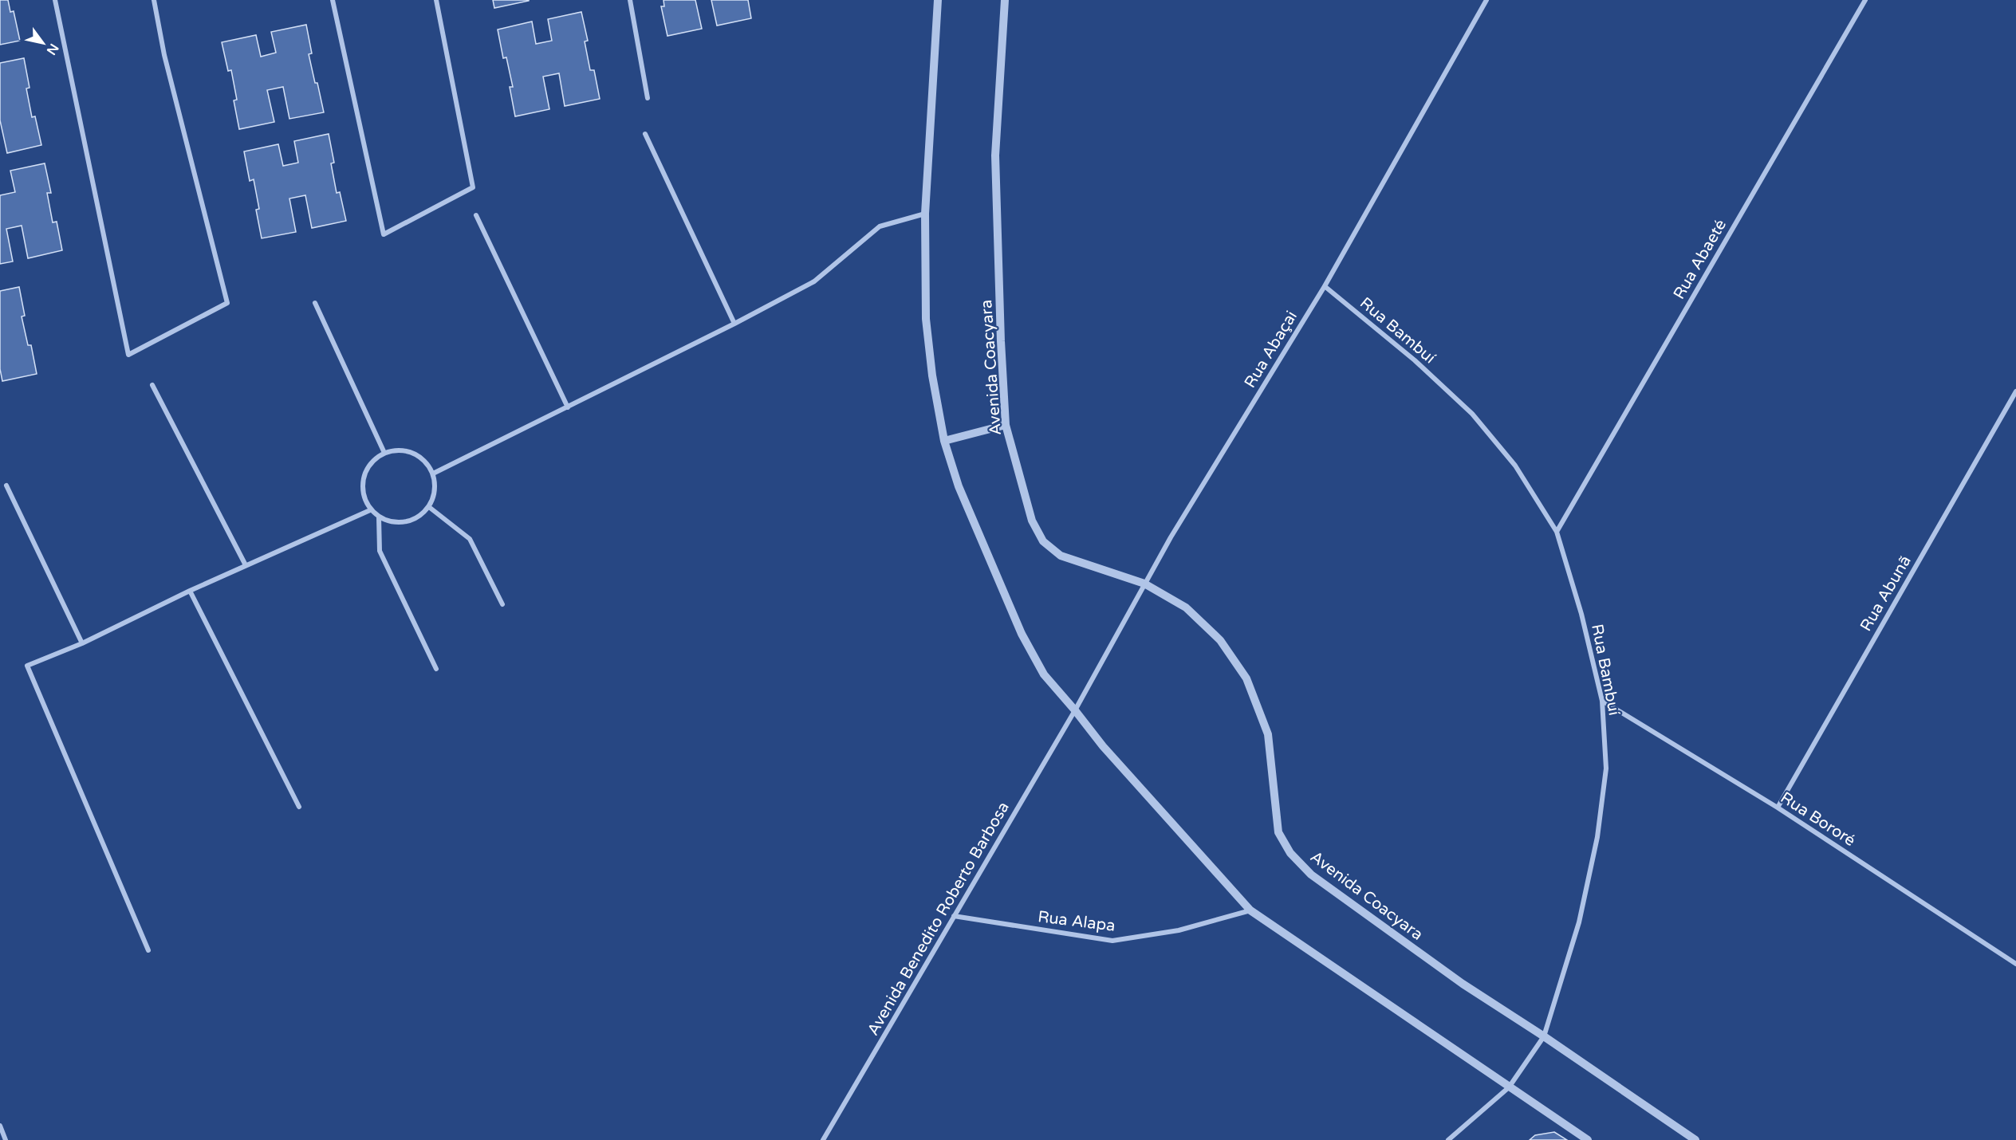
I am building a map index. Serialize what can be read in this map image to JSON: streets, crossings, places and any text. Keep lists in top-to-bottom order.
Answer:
{
  "streets": {
    "street": [
      "Rua Abaeté",
      "Rua Bambuí",
      "Rua Abaçai",
      "Avenida Coacyara",
      "Rua Abunã",
      "Rua Bororé",
      "Avenida Benedito Roberto Barbosa",
      "Rua Alapa"
    ]
  },
  "crossings": [
    ["Rua Abaeté", "Rua Bambuí"],
    ["Rua Bambuí", "Rua Abaçai"],
    ["Rua Bambuí", "Avenida Coacyara"],
    ["Rua Bambuí", "Rua Bororé"],
    ["Rua Abaçai", "Avenida Coacyara"],
    ["Rua Abaçai", "Avenida Benedito Roberto Barbosa"],
    ["Rua Abunã", "Rua Bororé"],
    ["Avenida Benedito Roberto Barbosa", "Rua Alapa"]
  ],
  "north": "bottom right"
}
